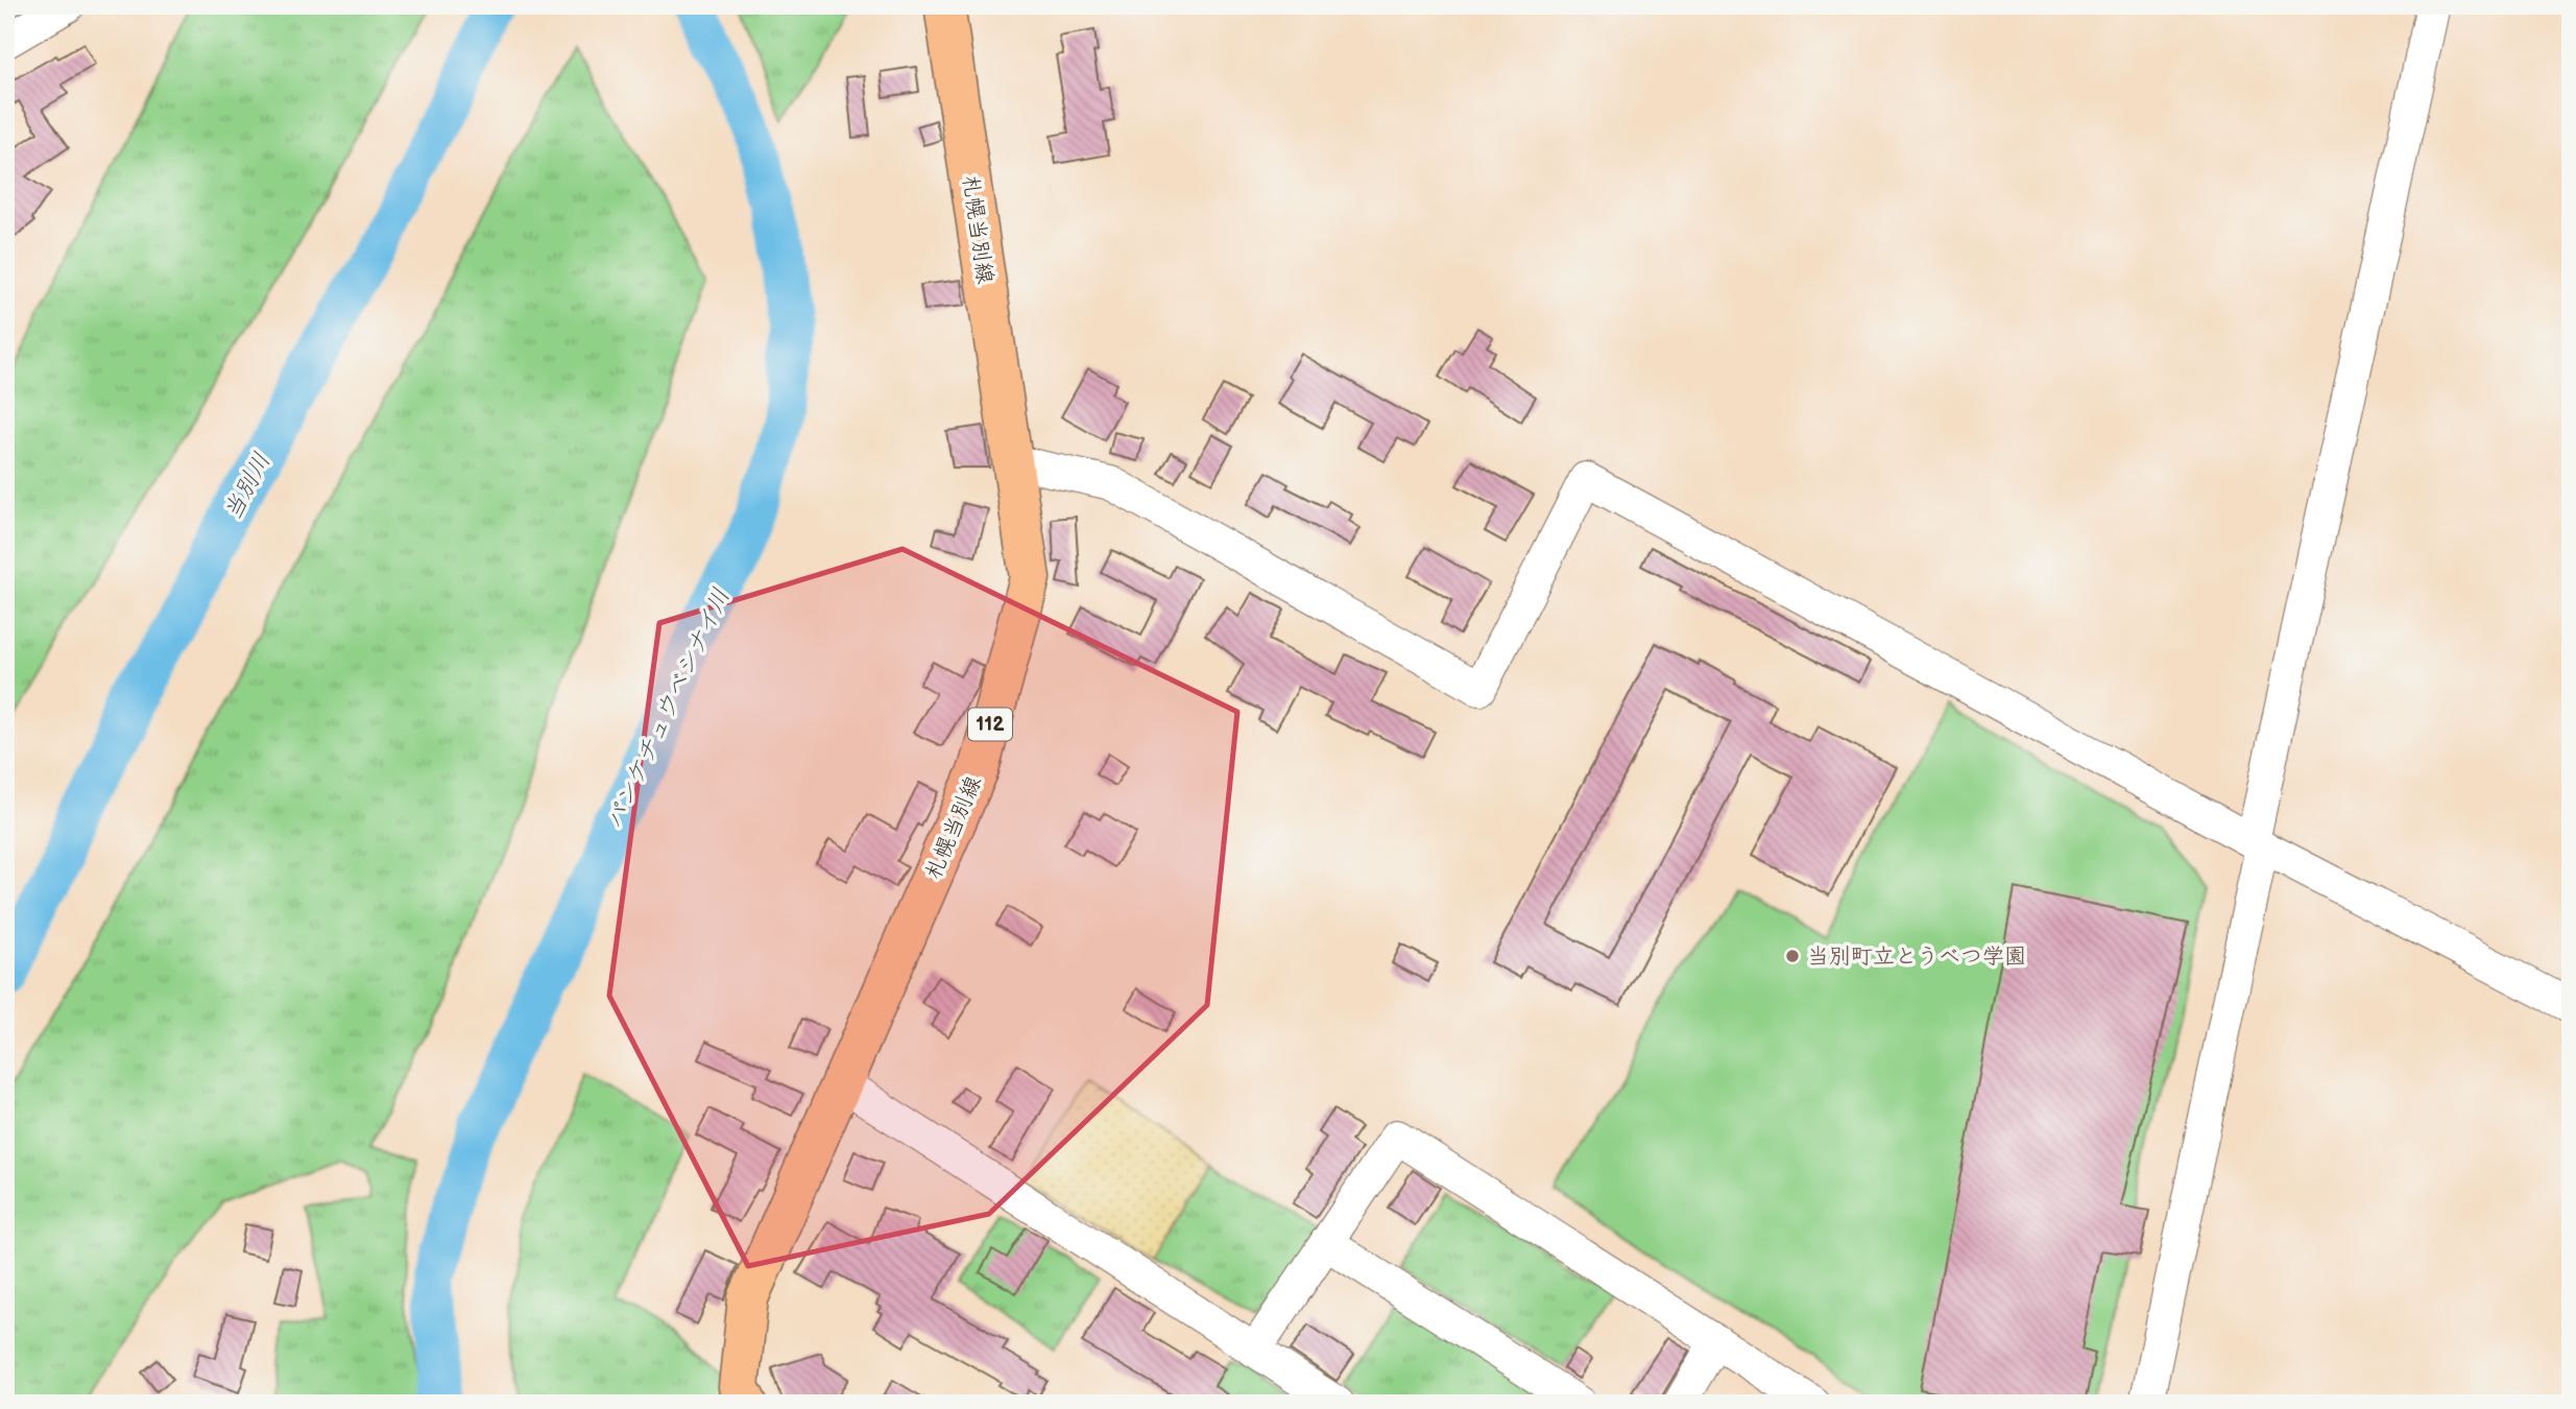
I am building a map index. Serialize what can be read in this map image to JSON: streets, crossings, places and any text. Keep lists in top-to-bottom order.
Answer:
{
  "streets": {
    "main road": ["札幌当別線", "112"]
  },
  "water": ["当別川", "パンケチュウベシナイ川"],
  "places": ["当別町立とうべつ学園"]
}
